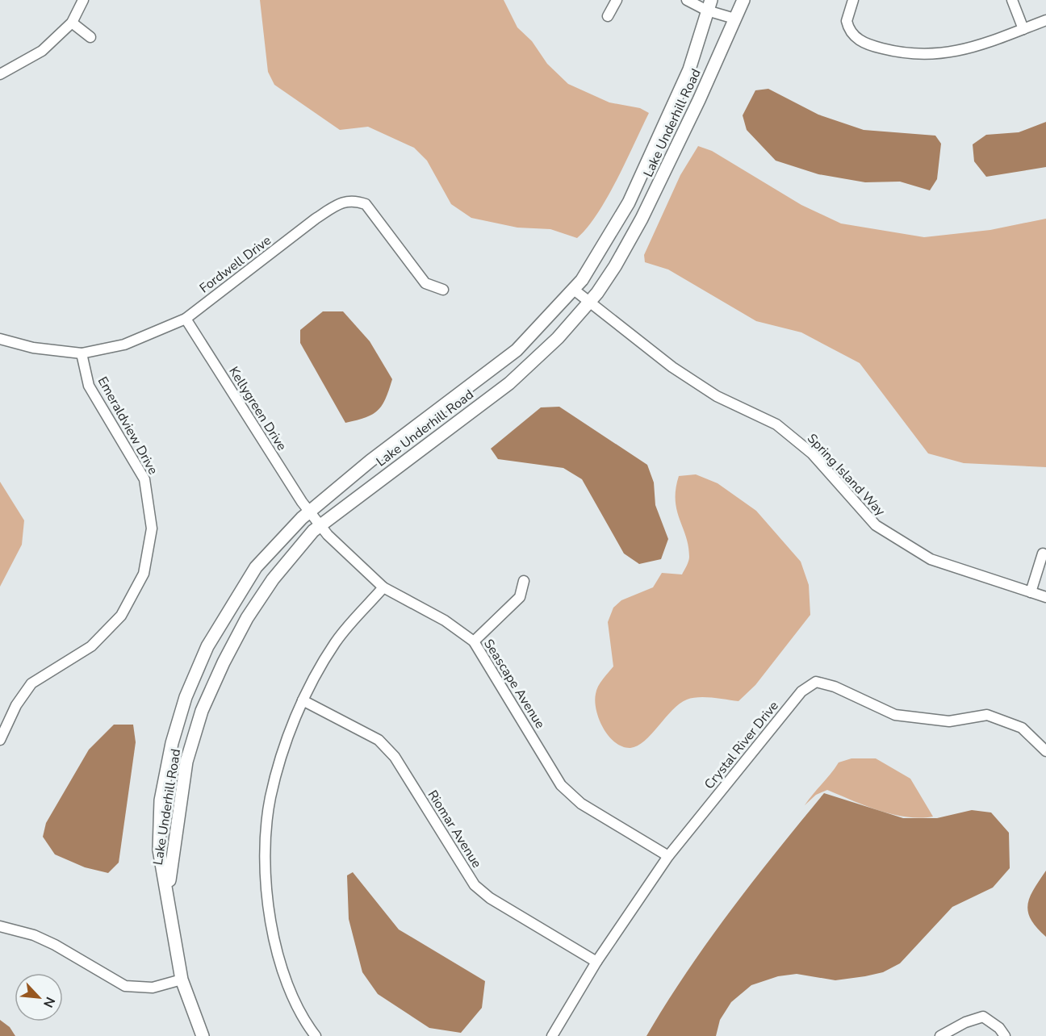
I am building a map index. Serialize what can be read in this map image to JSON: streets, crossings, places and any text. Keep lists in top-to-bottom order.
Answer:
{
  "streets": {
    "street": [
      "Lake Underhill Road",
      "Fordwell Drive",
      "Kellygreen Drive",
      "Emeraldview Drive",
      "Spring Island Way",
      "Seascape Avenue",
      "Crystal River Drive",
      "Riomar Avenue"
    ]
  },
  "crossings": [
    ["Lake Underhill Road", "Kellygreen Drive"],
    ["Lake Underhill Road", "Spring Island Way"],
    ["Lake Underhill Road", "Seascape Avenue"],
    ["Fordwell Drive", "Kellygreen Drive"],
    ["Fordwell Drive", "Emeraldview Drive"],
    ["Kellygreen Drive", "Seascape Avenue"],
    ["Seascape Avenue", "Crystal River Drive"],
    ["Crystal River Drive", "Riomar Avenue"]
  ],
  "north": "bottom right"
}
